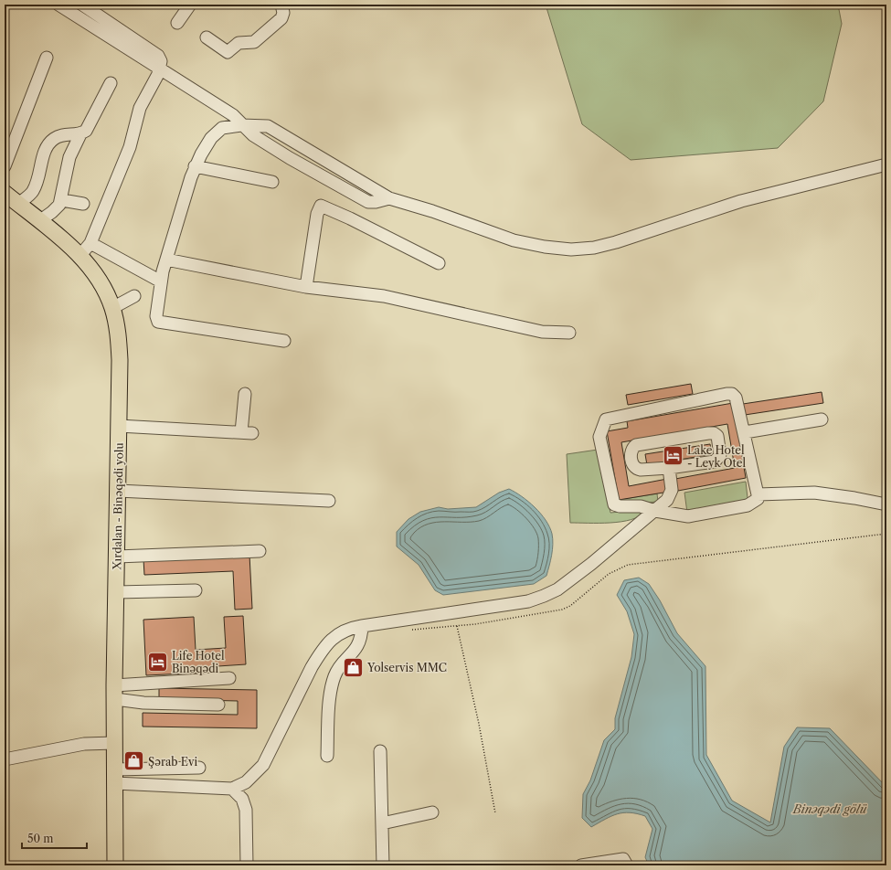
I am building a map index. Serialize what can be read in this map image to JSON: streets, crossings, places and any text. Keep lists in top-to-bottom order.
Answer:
{
  "streets": {
    "main road": ["Xırdalan - Binəqədi yolu"]
  },
  "water": ["Binəqədi gölü"],
  "places": {
    "hotel": ["Lake Hotel - Leyk Otel", "Life Hotel Binəqədi"],
    "shop": ["Yolservis MMC", "Şərab Evi"]
  },
  "scale_bar": "50 m"
}
